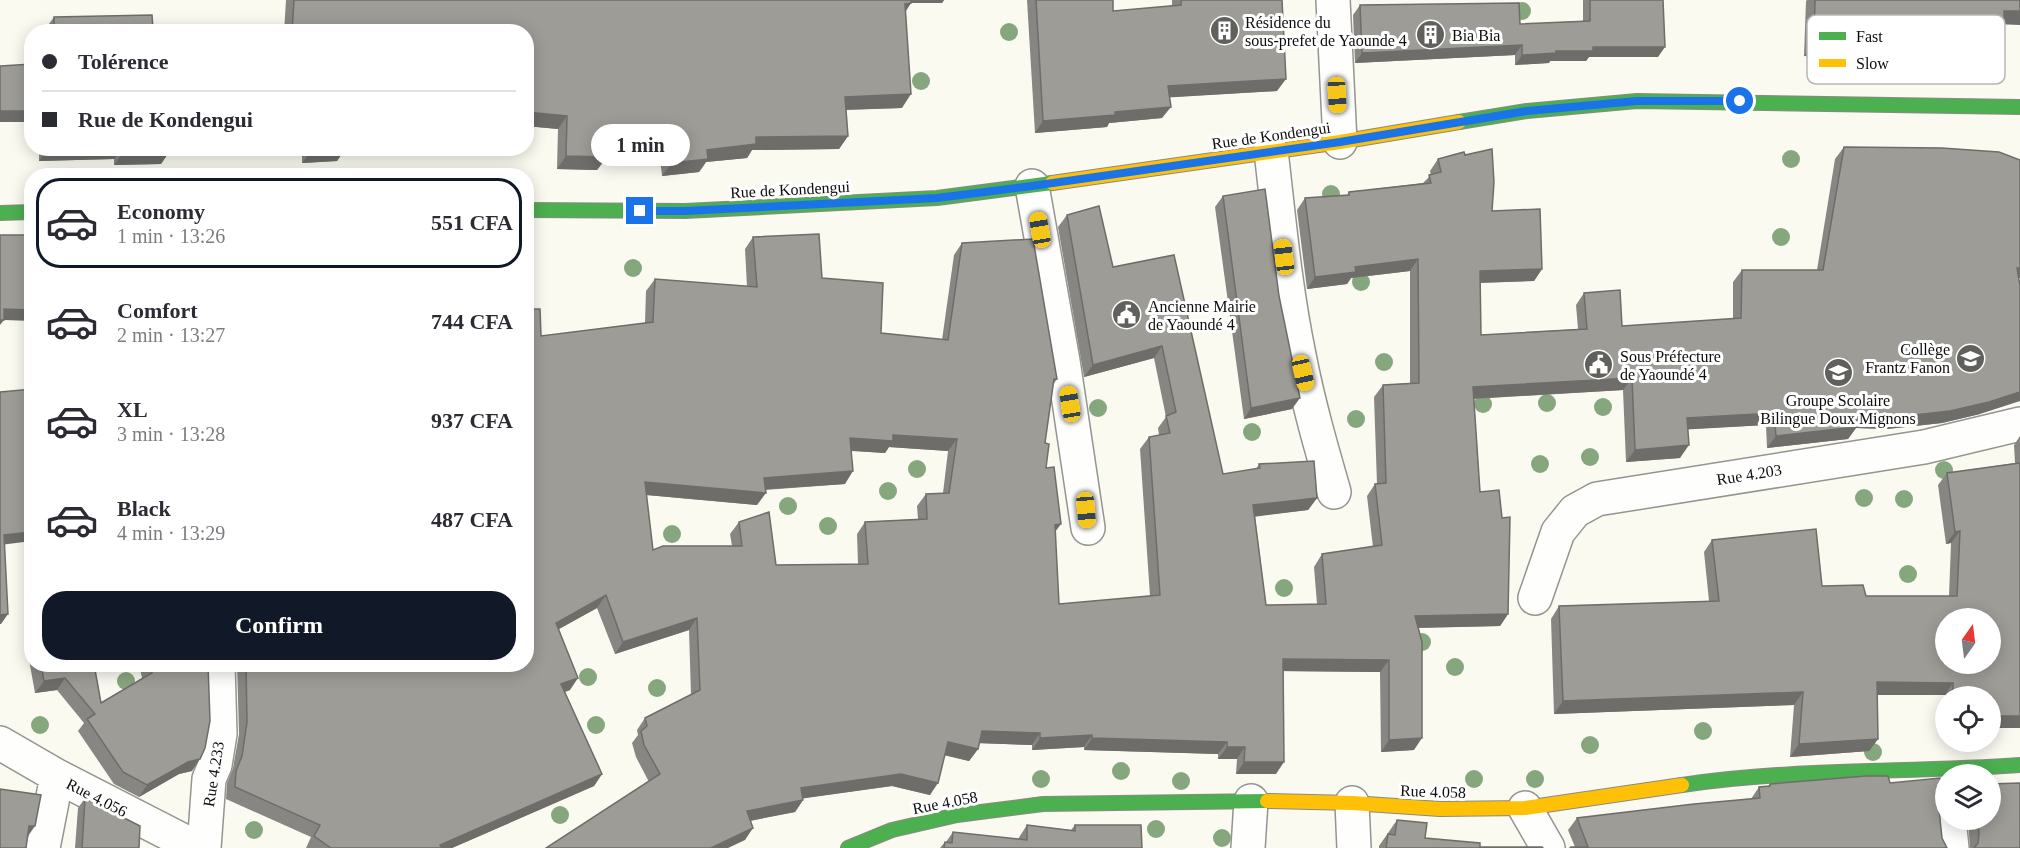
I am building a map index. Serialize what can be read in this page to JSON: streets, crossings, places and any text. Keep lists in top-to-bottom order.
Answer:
{
  "streets": {
    "main road": ["Rue de Kondengui", "Rue 4.058"],
    "street": ["Rue 4.203", "Rue 4.233", "Rue 4.056"]
  },
  "places": {
    "building": ["Résidence du sous-prefet de Yaounde 4", "Bia Bia"],
    "public building": ["Ancienne Mairie de Yaoundé 4", "Sous Préfecture de Yaoundé 4"],
    "school or university": ["Collège Frantz Fanon", "Groupe Scolaire Bilingue Doux Mignons"]
  },
  "legend": ["Fast", "Slow"],
  "north": "top",
  "page": {
    "banner": ["Tolérence", "Rue de Kondengui"],
    "bubble": "1 min",
    "list": [
      {
        "name": "Economy",
        "note": "1 min · 13:26",
        "value": "551 CFA"
      },
      {
        "name": "Comfort",
        "note": "2 min · 13:27",
        "value": "744 CFA"
      },
      {
        "name": "XL",
        "note": "3 min · 13:28",
        "value": "937 CFA"
      },
      {
        "name": "Black",
        "note": "4 min · 13:29",
        "value": "487 CFA"
      }
    ],
    "buttons": "Confirm"
  }
}
